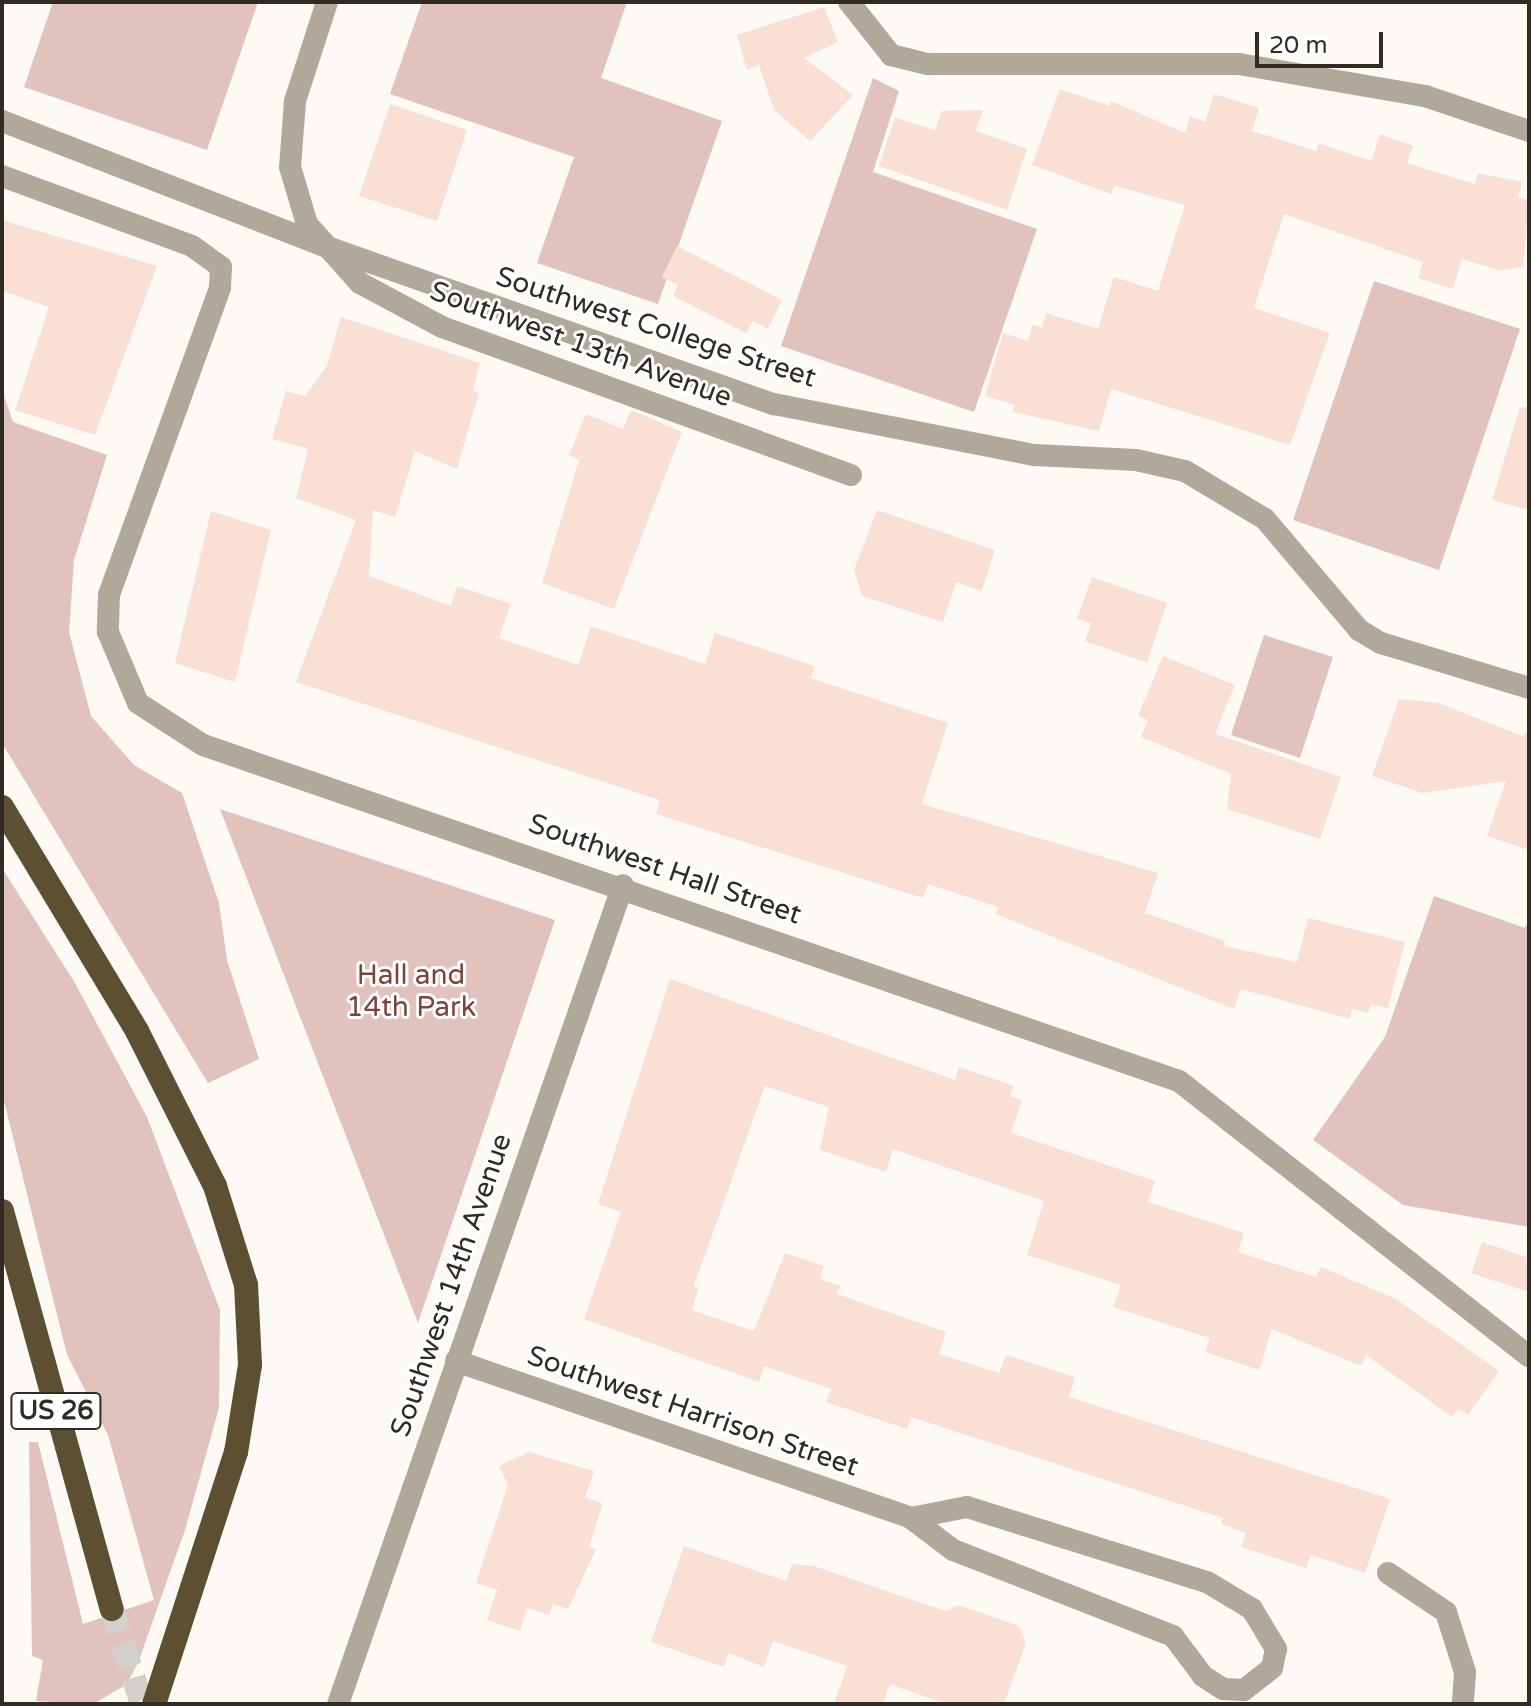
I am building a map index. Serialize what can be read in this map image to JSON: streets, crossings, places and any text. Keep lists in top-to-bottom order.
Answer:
{
  "streets": {
    "highway": ["US 26"],
    "street": [
      "Southwest College Street",
      "Southwest 13th Avenue",
      "Southwest Hall Street",
      "Southwest 14th Avenue",
      "Southwest Harrison Street"
    ]
  },
  "crossings": [
    ["Southwest College Street", "Southwest 13th Avenue"],
    ["Southwest Hall Street", "Southwest 14th Avenue"],
    ["Southwest 14th Avenue", "Southwest Harrison Street"]
  ],
  "parks": ["Hall and 14th Park"],
  "scale_bar": "20 m"
}
